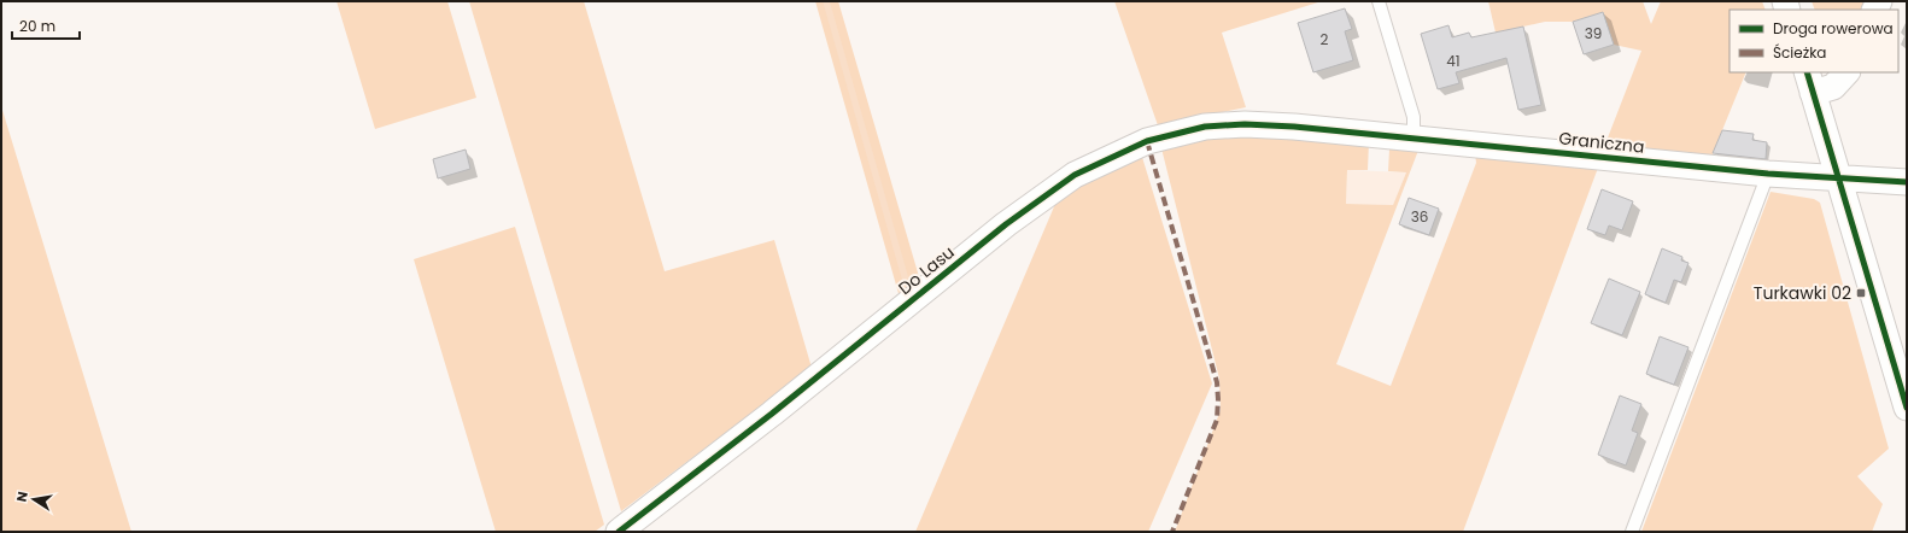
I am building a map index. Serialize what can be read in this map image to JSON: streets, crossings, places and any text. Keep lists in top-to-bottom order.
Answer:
{
  "streets": {
    "street": ["Graniczna", "Do Lasu"]
  },
  "crossings": [
    ["Graniczna", "Do Lasu"]
  ],
  "places": {
    "transit": ["Turkawki 02"]
  },
  "house_numbers": [
    "39",
    "2",
    "41",
    "36"
  ],
  "legend": ["Droga rowerowa", "Ścieżka"],
  "scale_bar": "20 m",
  "north": "left"
}
